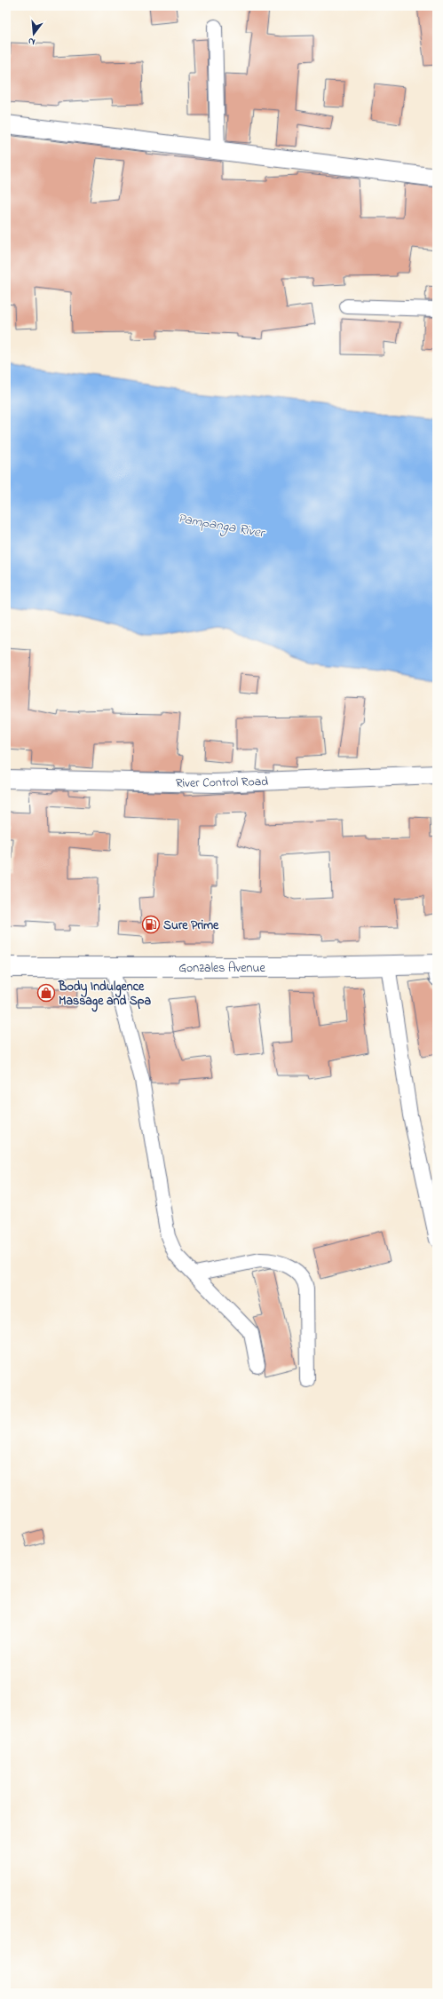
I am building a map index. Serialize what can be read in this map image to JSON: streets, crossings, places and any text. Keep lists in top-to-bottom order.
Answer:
{
  "streets": {
    "main road": ["Gonzales Avenue"],
    "street": ["River Control Road"]
  },
  "water": ["Pampanga River"],
  "places": {
    "fuel station": ["Sure Prime"],
    "shop": ["Body Indulgence Massage and Spa"]
  },
  "north": "bottom"
}
